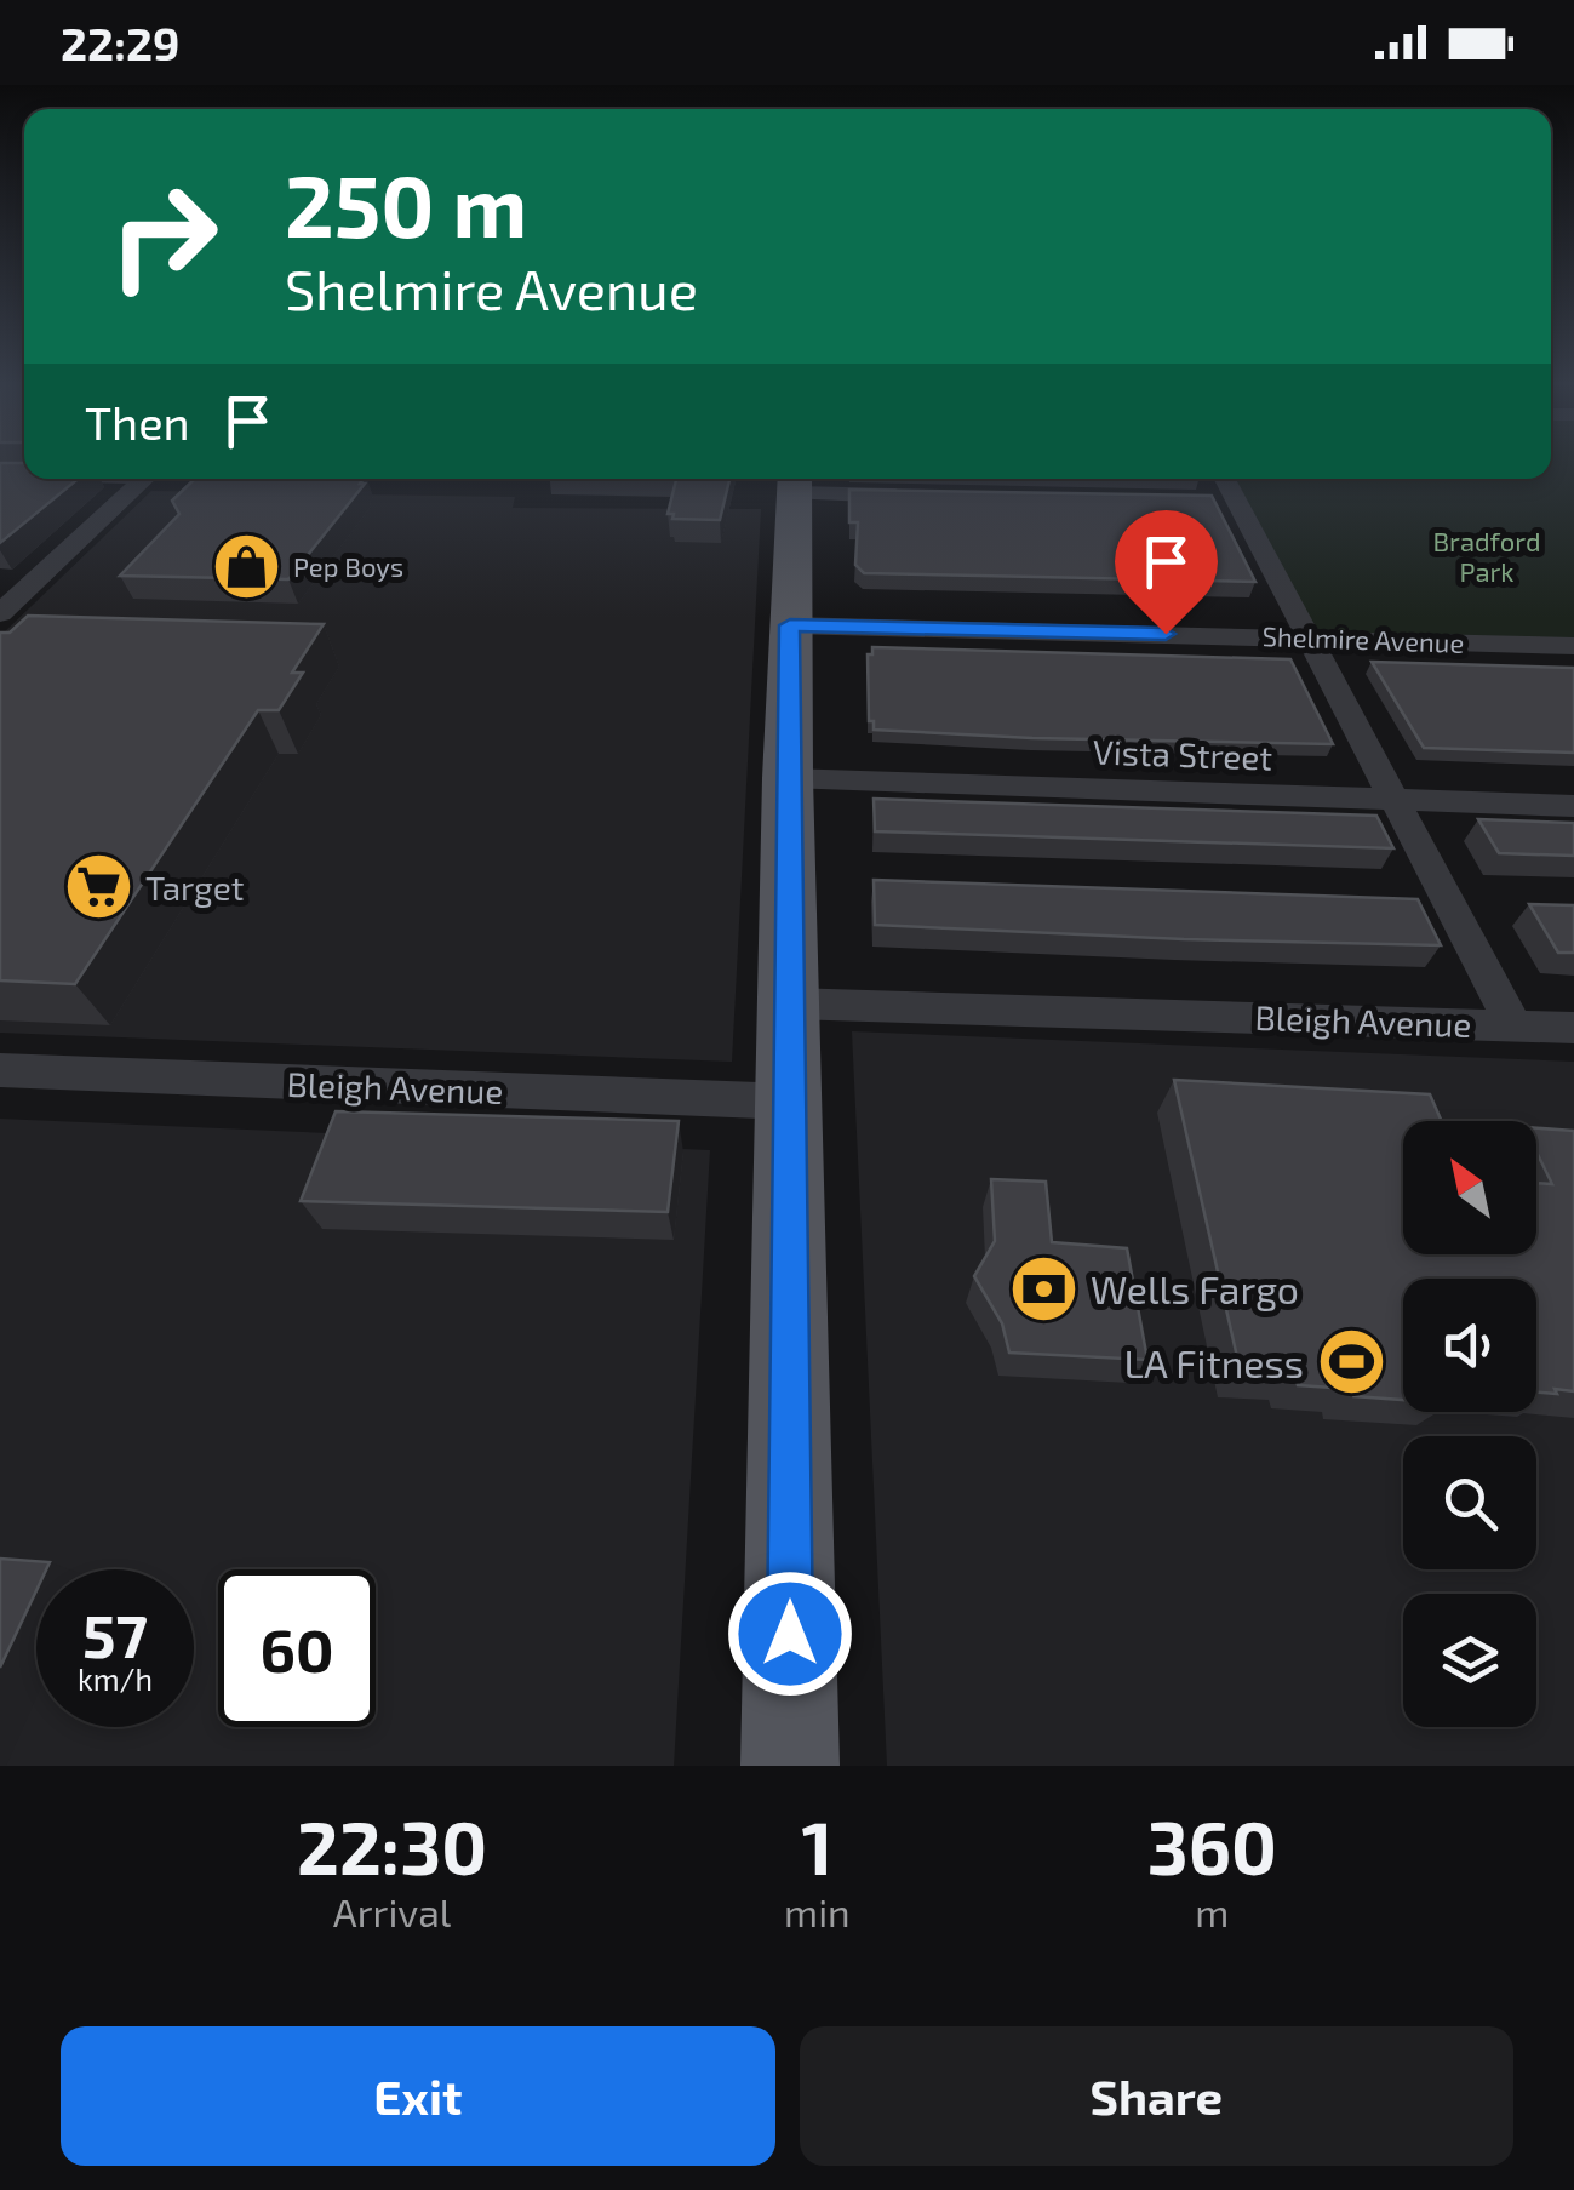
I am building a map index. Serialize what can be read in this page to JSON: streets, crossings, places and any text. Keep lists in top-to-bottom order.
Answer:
{
  "streets": {
    "street": ["Shelmire Avenue", "Vista Street", "Bleigh Avenue"]
  },
  "parks": ["Bradford Park"],
  "places": {
    "shop": ["Pep Boys"],
    "supermarket": ["Target"],
    "bank": ["Wells Fargo"],
    "sports": ["LA Fitness"]
  },
  "north": "top left",
  "page": {
    "status": "22:29",
    "turn": ["250 m", "Shelmire Avenue"],
    "then": "Then",
    "speed": "57 km/h",
    "limit": "60",
    "eta": [
      "22:30",
      "Arrival",
      "1",
      "min",
      "360",
      "m"
    ],
    "buttons": ["Exit", "Share"]
  }
}
